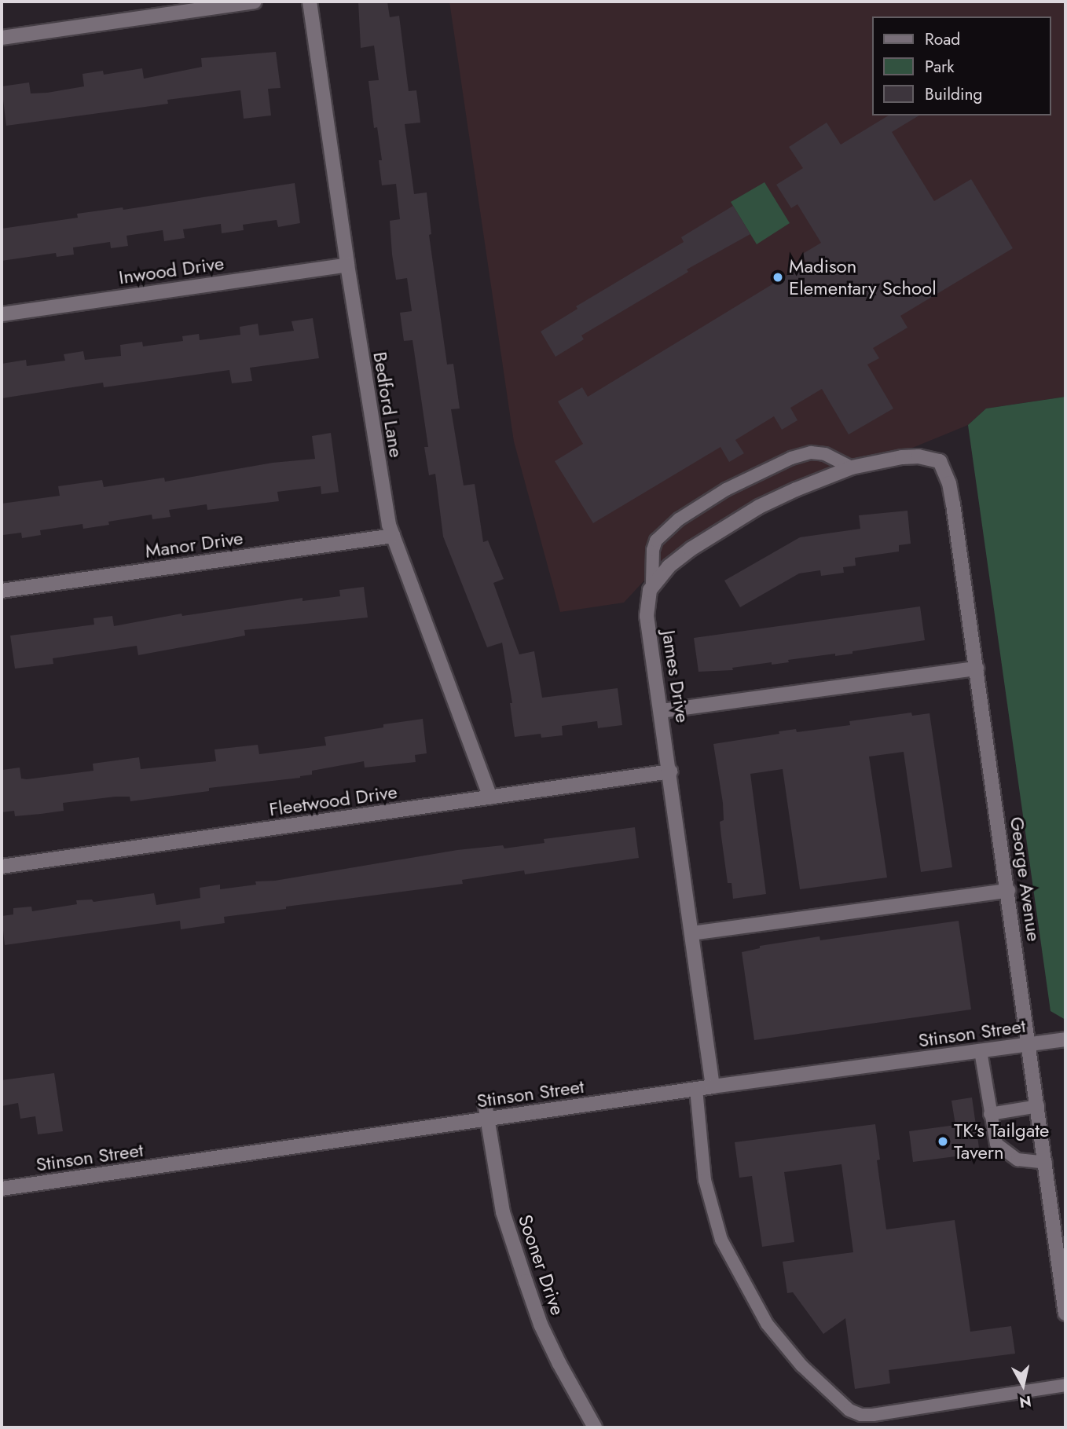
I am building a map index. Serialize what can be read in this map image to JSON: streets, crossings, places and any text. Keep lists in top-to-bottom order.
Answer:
{
  "streets": {
    "street": [
      "Inwood Drive",
      "Bedford Lane",
      "Manor Drive",
      "James Drive",
      "Fleetwood Drive",
      "George Avenue",
      "Stinson Street",
      "Sooner Drive"
    ]
  },
  "crossings": [
    ["Inwood Drive", "Bedford Lane"],
    ["Bedford Lane", "Manor Drive"],
    ["Bedford Lane", "Fleetwood Drive"],
    ["James Drive", "Fleetwood Drive"],
    ["James Drive", "Stinson Street"],
    ["George Avenue", "Stinson Street"],
    ["Stinson Street", "Sooner Drive"]
  ],
  "places": ["Madison Elementary School", "TK's Tailgate Tavern"],
  "legend": ["Road", "Park", "Building"],
  "north": "bottom"
}
